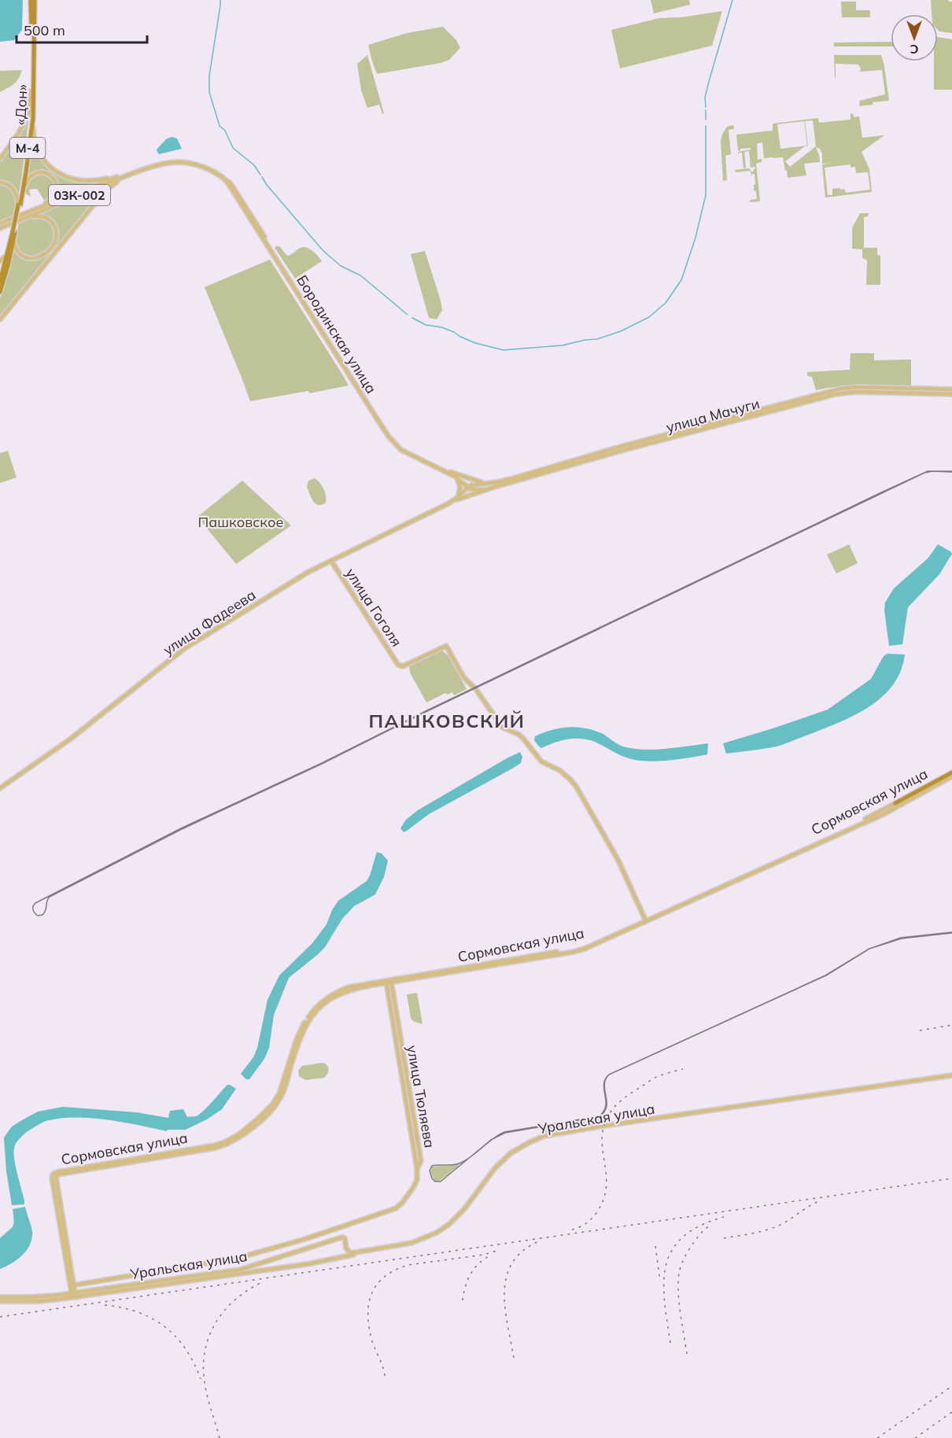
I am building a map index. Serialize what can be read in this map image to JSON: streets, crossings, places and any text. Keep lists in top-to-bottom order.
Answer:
{
  "streets": {
    "highway": ["«Дон»", "М-4", "Сормовская улица"],
    "main road": [
      "03К-002",
      "Бородинская улица",
      "улица Мачуги",
      "улица Гоголя",
      "улица Фадеева",
      "улица Тюляева",
      "Уральская улица"
    ]
  },
  "crossings": [
    ["03К-002", "Бородинская улица"],
    ["Бородинская улица", "улица Мачуги"],
    ["улица Мачуги", "улица Фадеева"],
    ["улица Гоголя", "улица Фадеева"],
    ["улица Гоголя", "Сормовская улица"],
    ["Сормовская улица", "улица Тюляева"],
    ["Сормовская улица", "Уральская улица"],
    ["улица Тюляева", "Уральская улица"]
  ],
  "districts": ["ПАШКОВСКИЙ"],
  "parks": ["Пашковское"],
  "scale_bar": "500 m",
  "north": "bottom"
}
